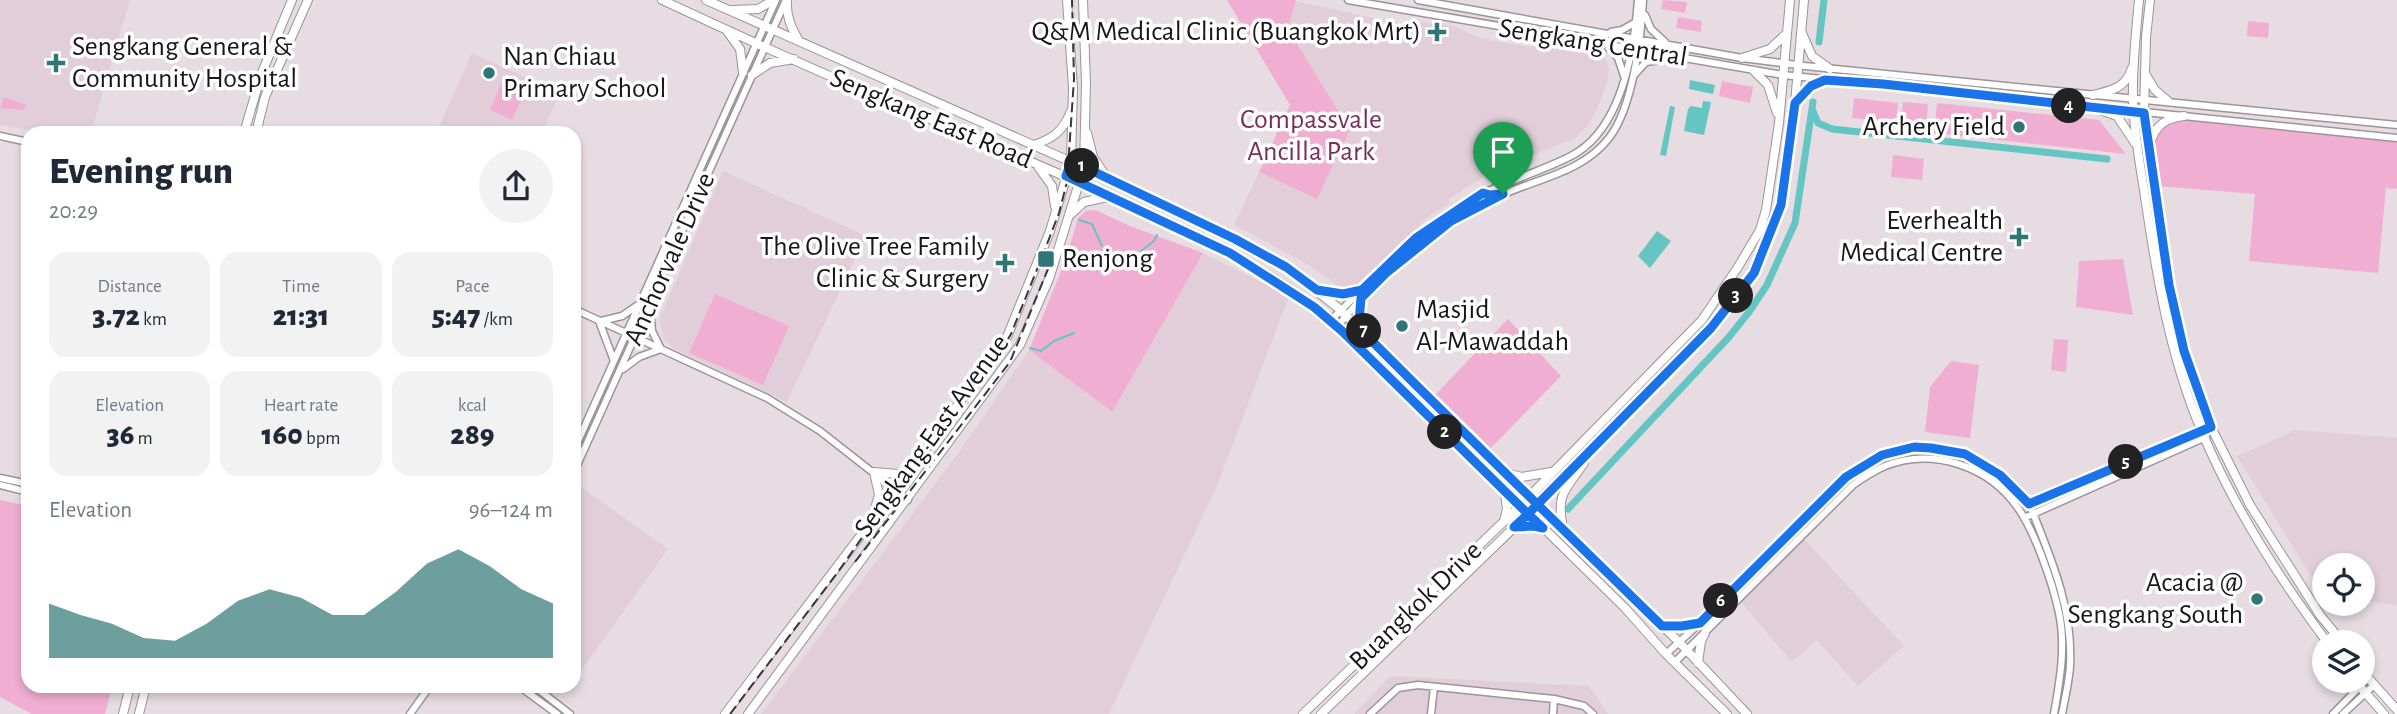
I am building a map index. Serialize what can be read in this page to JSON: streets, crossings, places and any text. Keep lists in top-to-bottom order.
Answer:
{
  "streets": {
    "main road": ["Sengkang East Road", "Sengkang East Avenue", "Buangkok Drive"],
    "street": ["Sengkang Central", "Anchorvale Drive"]
  },
  "crossings": [
    ["Sengkang Central", "Buangkok Drive"],
    ["Sengkang East Road", "Anchorvale Drive"],
    ["Sengkang East Road", "Sengkang East Avenue"],
    ["Sengkang East Road", "Buangkok Drive"]
  ],
  "parks": ["Compassvale Ancilla Park"],
  "places": {
    "health": [
      "Q&M Medical Clinic (Buangkok Mrt)",
      "Sengkang General & Community Hospital",
      "Everhealth Medical Centre",
      "The Olive Tree Family Clinic & Surgery"
    ],
    "other": [
      "Nan Chiau Primary School",
      "Archery Field",
      "Masjid Al-Mawaddah",
      "Acacia @ Sengkang South"
    ],
    "transit": ["Renjong"]
  },
  "page": {
    "pins": [
      "4",
      "1",
      "3",
      "7",
      "2",
      "5",
      "6"
    ],
    "heading": ["Evening run", "20:29"],
    "stats": [
      ["Distance", "3.72 km"],
      ["Time", "21:31"],
      ["Pace", "5:47 /km"],
      ["Elevation", "36 m"],
      ["Heart rate", "160 bpm"],
      ["kcal", "289"]
    ],
    "chart": ["Elevation", "96–124 m"]
  }
}
